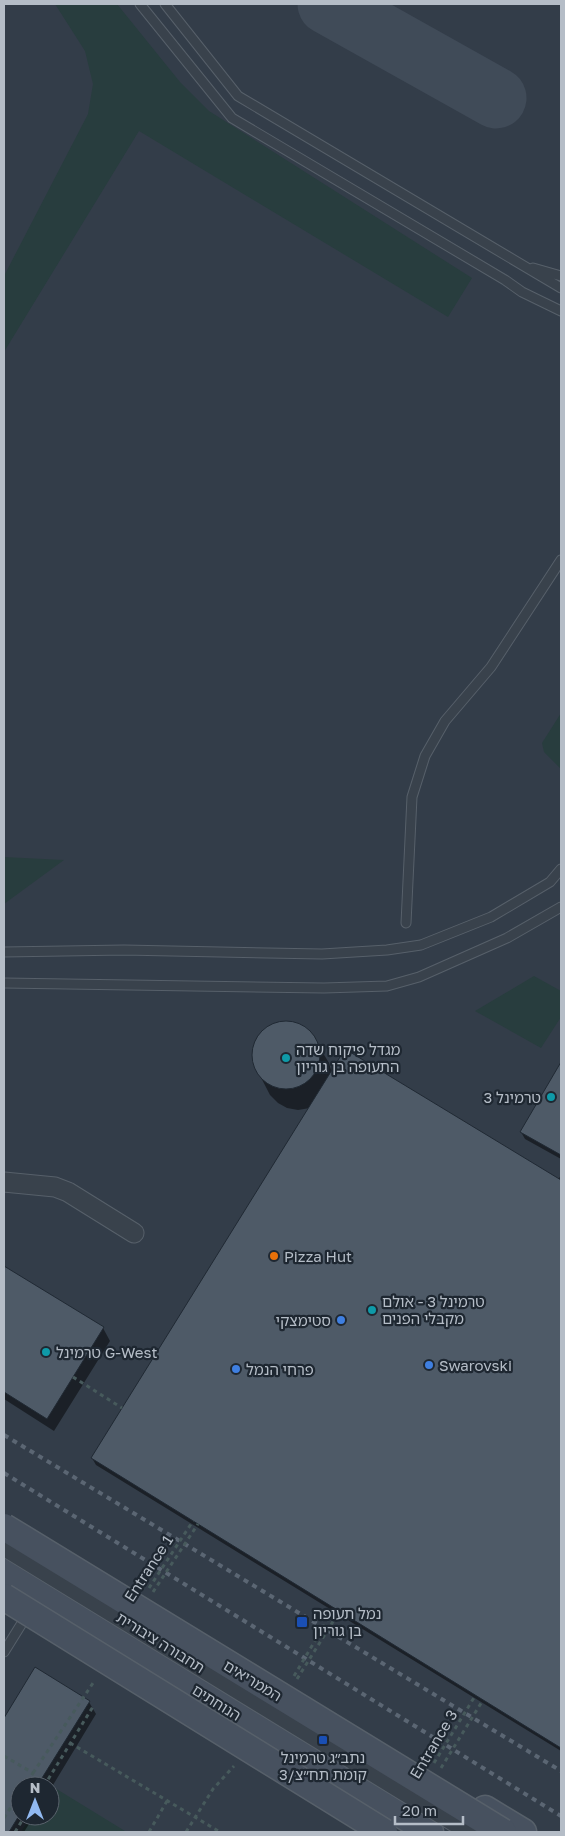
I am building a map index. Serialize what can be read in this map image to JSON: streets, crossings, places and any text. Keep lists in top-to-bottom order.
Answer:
{
  "streets": {
    "street": ["תחבורה ציבורית", "הממריאים", "הנוחתים"],
    "path": ["Entrance 1", "Entrance 3"]
  },
  "crossings": [
    ["Entrance 1", "הממריאים"],
    ["הממריאים", "Entrance 3"]
  ],
  "places": {
    "other": [
      "מגדל פיקוח שדה התעופה בן גוריון",
      "טרמינל 3",
      "Pizza Hut",
      "טרמינל 3 - אולם מקבלי הפנים",
      "סטימצקי",
      "טרמינל G-West",
      "Swarovski",
      "פרחי הנמל"
    ],
    "transit": ["נמל תעופה בן גוריון", "נתב״ג טרמינל 3/קומת תח״צ"]
  },
  "scale_bar": "20 m",
  "north": "top"
}
